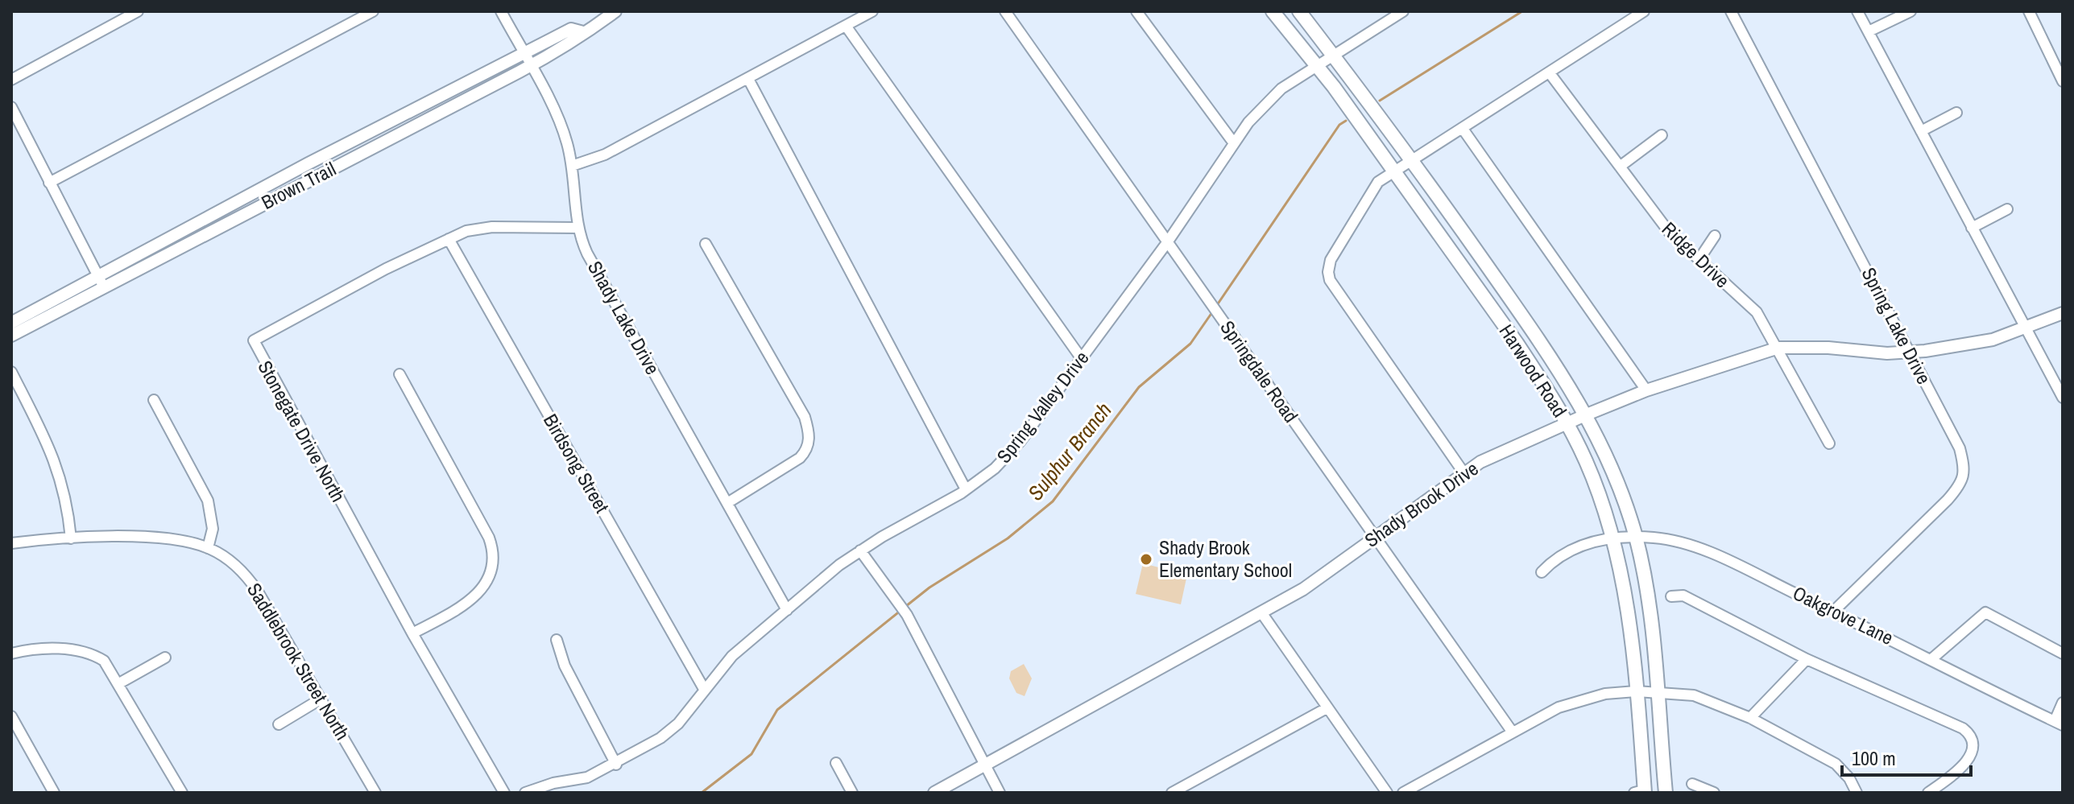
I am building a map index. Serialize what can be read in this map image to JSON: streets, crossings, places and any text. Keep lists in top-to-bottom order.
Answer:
{
  "streets": {
    "main road": ["Harwood Road"],
    "street": [
      "Brown Trail",
      "Ridge Drive",
      "Shady Lake Drive",
      "Spring Lake Drive",
      "Springdale Road",
      "Spring Valley Drive",
      "Stonegate Drive North",
      "Birdsong Street",
      "Shady Brook Drive",
      "Oakgrove Lane",
      "Saddlebrook Street North"
    ]
  },
  "crossings": [
    ["Brown Trail", "Shady Lake Drive"],
    ["Ridge Drive", "Shady Brook Drive"],
    ["Shady Lake Drive", "Spring Valley Drive"],
    ["Shady Lake Drive", "Stonegate Drive North"],
    ["Spring Lake Drive", "Shady Brook Drive"],
    ["Spring Lake Drive", "Oakgrove Lane"],
    ["Harwood Road", "Spring Valley Drive"],
    ["Harwood Road", "Shady Brook Drive"],
    ["Harwood Road", "Oakgrove Lane"],
    ["Springdale Road", "Spring Valley Drive"],
    ["Springdale Road", "Shady Brook Drive"],
    ["Spring Valley Drive", "Birdsong Street"],
    ["Stonegate Drive North", "Birdsong Street"]
  ],
  "water": ["Sulphur Branch"],
  "places": ["Shady Brook Elementary School"],
  "scale_bar": "100 m"
}
